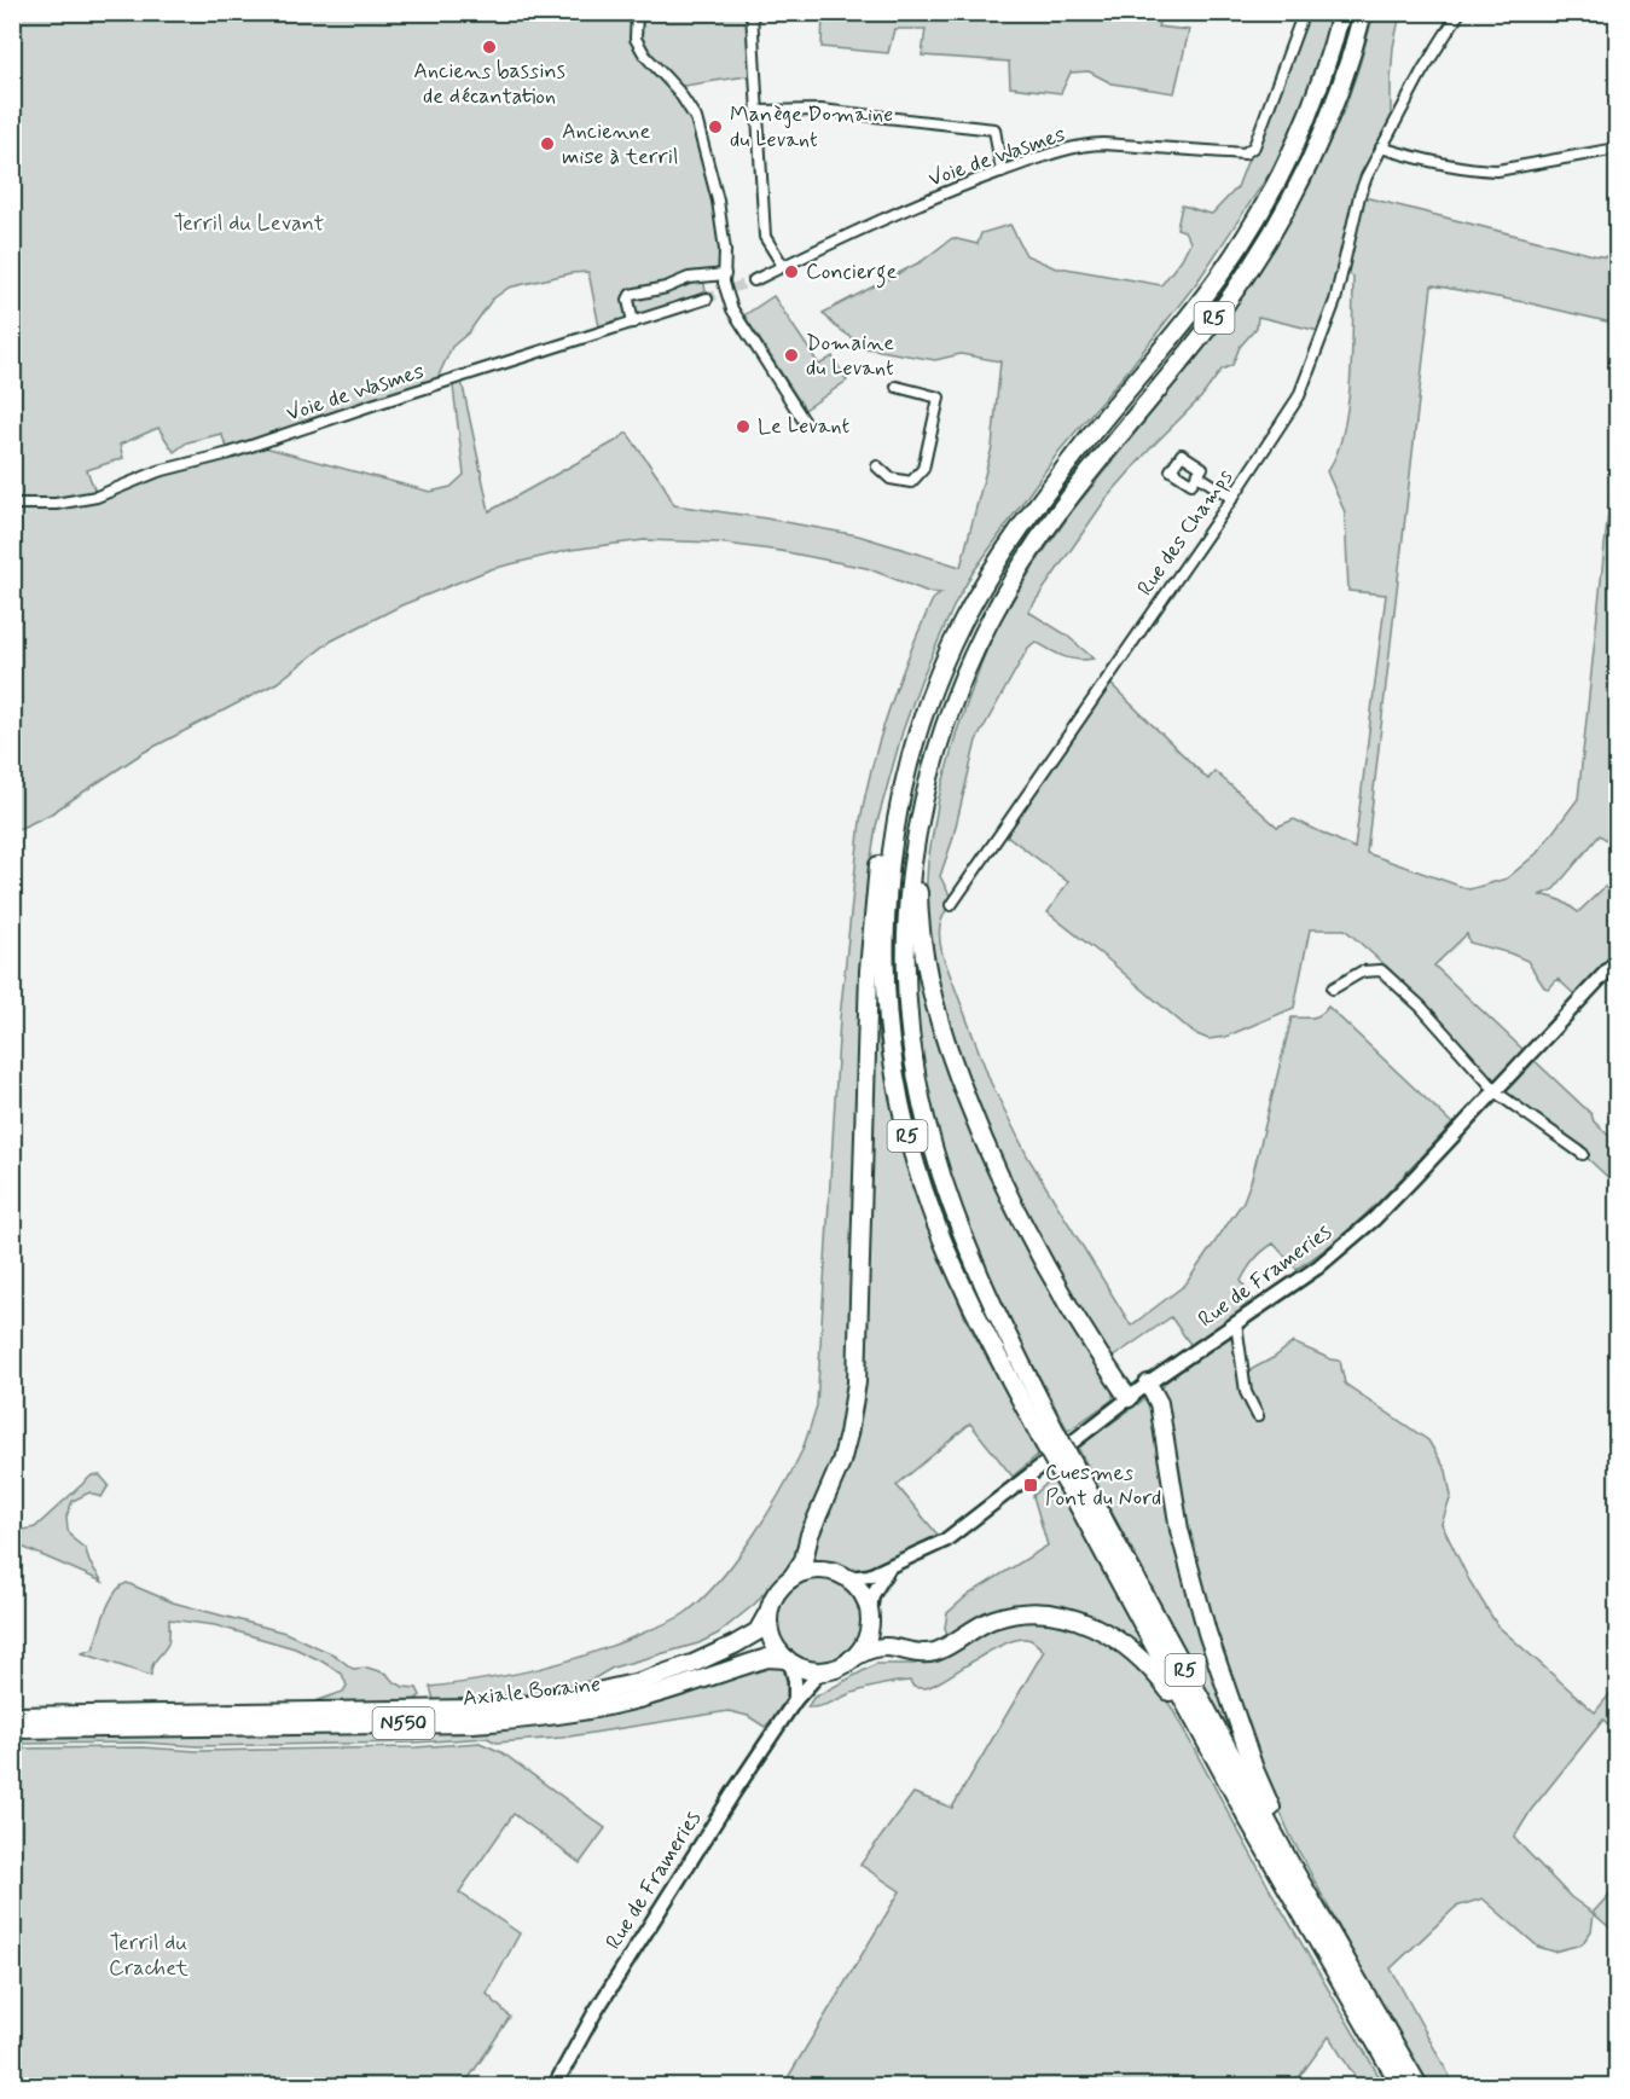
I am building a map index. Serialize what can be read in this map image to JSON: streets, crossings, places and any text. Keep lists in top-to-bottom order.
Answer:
{
  "streets": {
    "highway": ["R5", "Axiale Boraine", "N550"],
    "main road": ["Rue de Frameries"],
    "street": ["Voie de Wasmes", "Rue des Champs"]
  },
  "crossings": [
    ["Rue de Frameries", "Axiale Boraine"]
  ],
  "parks": ["Terril du Levant", "Terril du Crachet"],
  "places": {
    "other": [
      "Anciens bassins de décantation",
      "Manège Domaine du Levant",
      "Ancienne mise à terril",
      "Concierge",
      "Domaine du Levant",
      "Le Levant"
    ],
    "transit": ["Cuesmes Pont du Nord"]
  }
}
